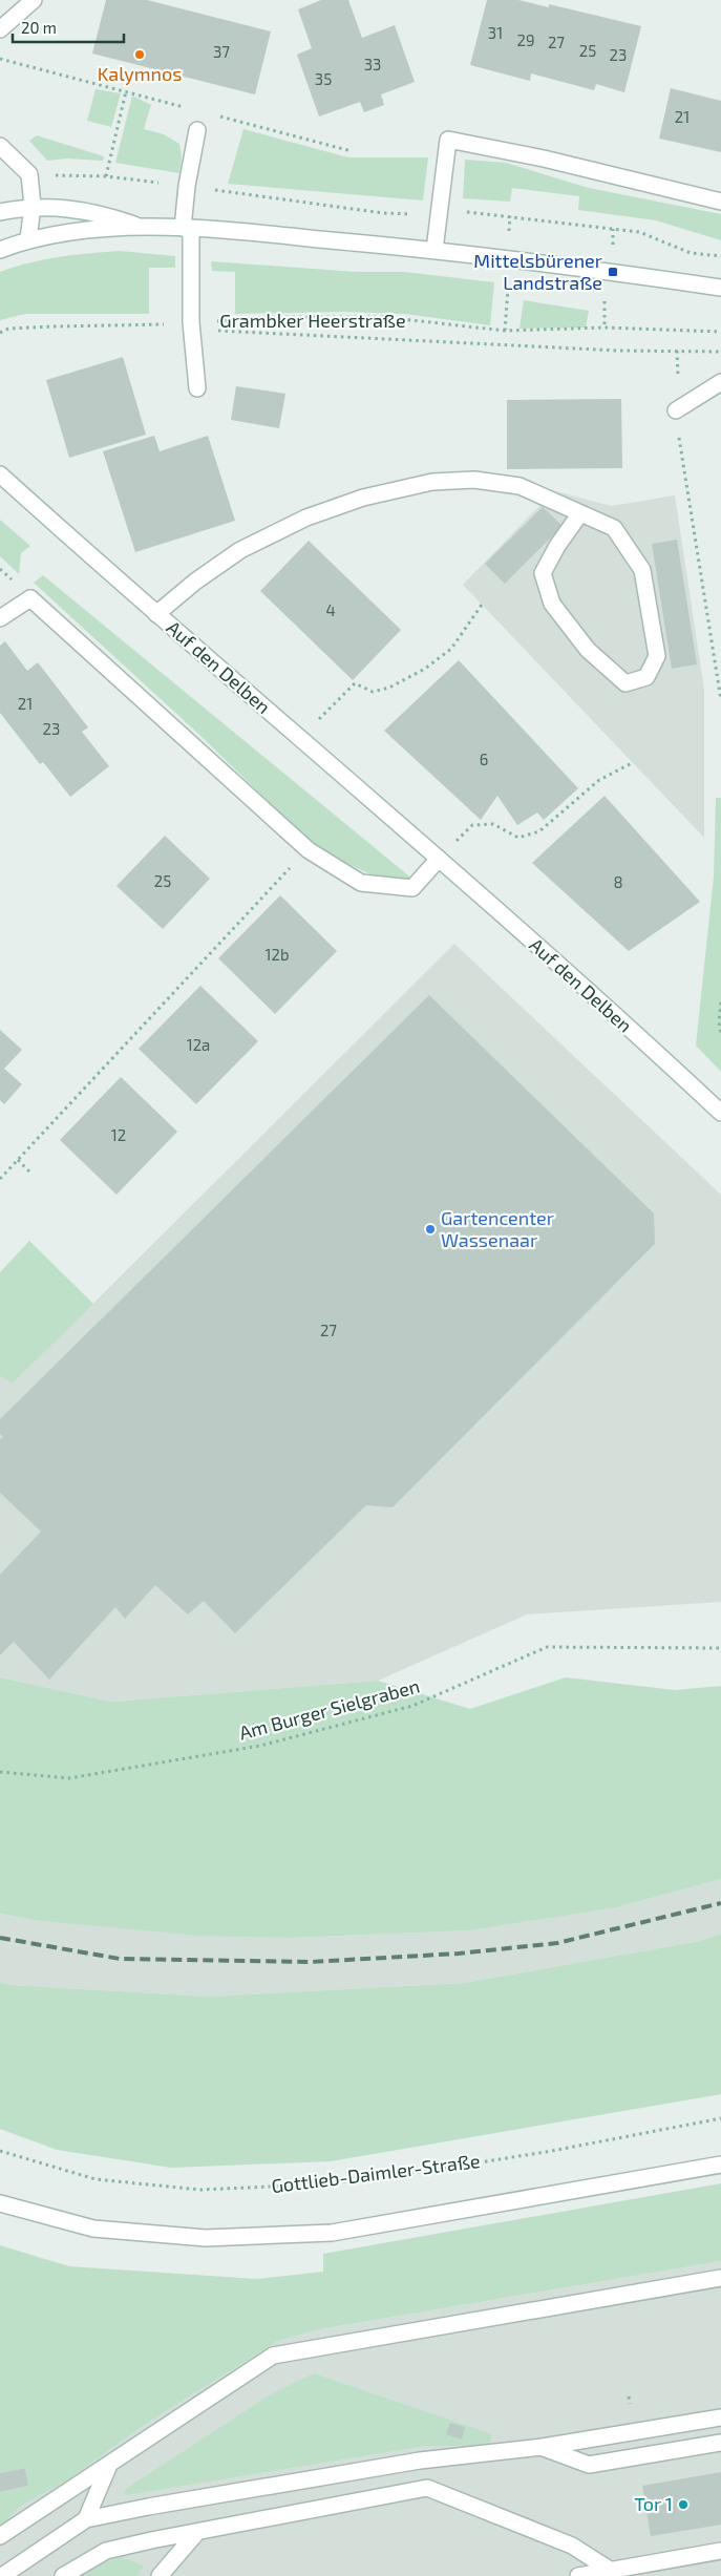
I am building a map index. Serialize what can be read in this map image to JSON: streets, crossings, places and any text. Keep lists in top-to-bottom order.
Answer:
{
  "streets": {
    "street": ["Auf den Delben"],
    "path": ["Grambker Heerstraße", "Am Burger Sielgraben", "Gottlieb-Daimler-Straße"]
  },
  "places": {
    "other": ["Kalymnos", "Gartencenter Wassenaar", "Tor 1"],
    "transit": ["Mittelsbürener Landstraße"]
  },
  "house_numbers": [
    "31",
    "29",
    "27",
    "25",
    "37",
    "23",
    "33",
    "35",
    "21",
    "4",
    "21",
    "23",
    "6",
    "25",
    "8",
    "12b",
    "12a",
    "12",
    "27"
  ],
  "scale_bar": "20 m"
}
